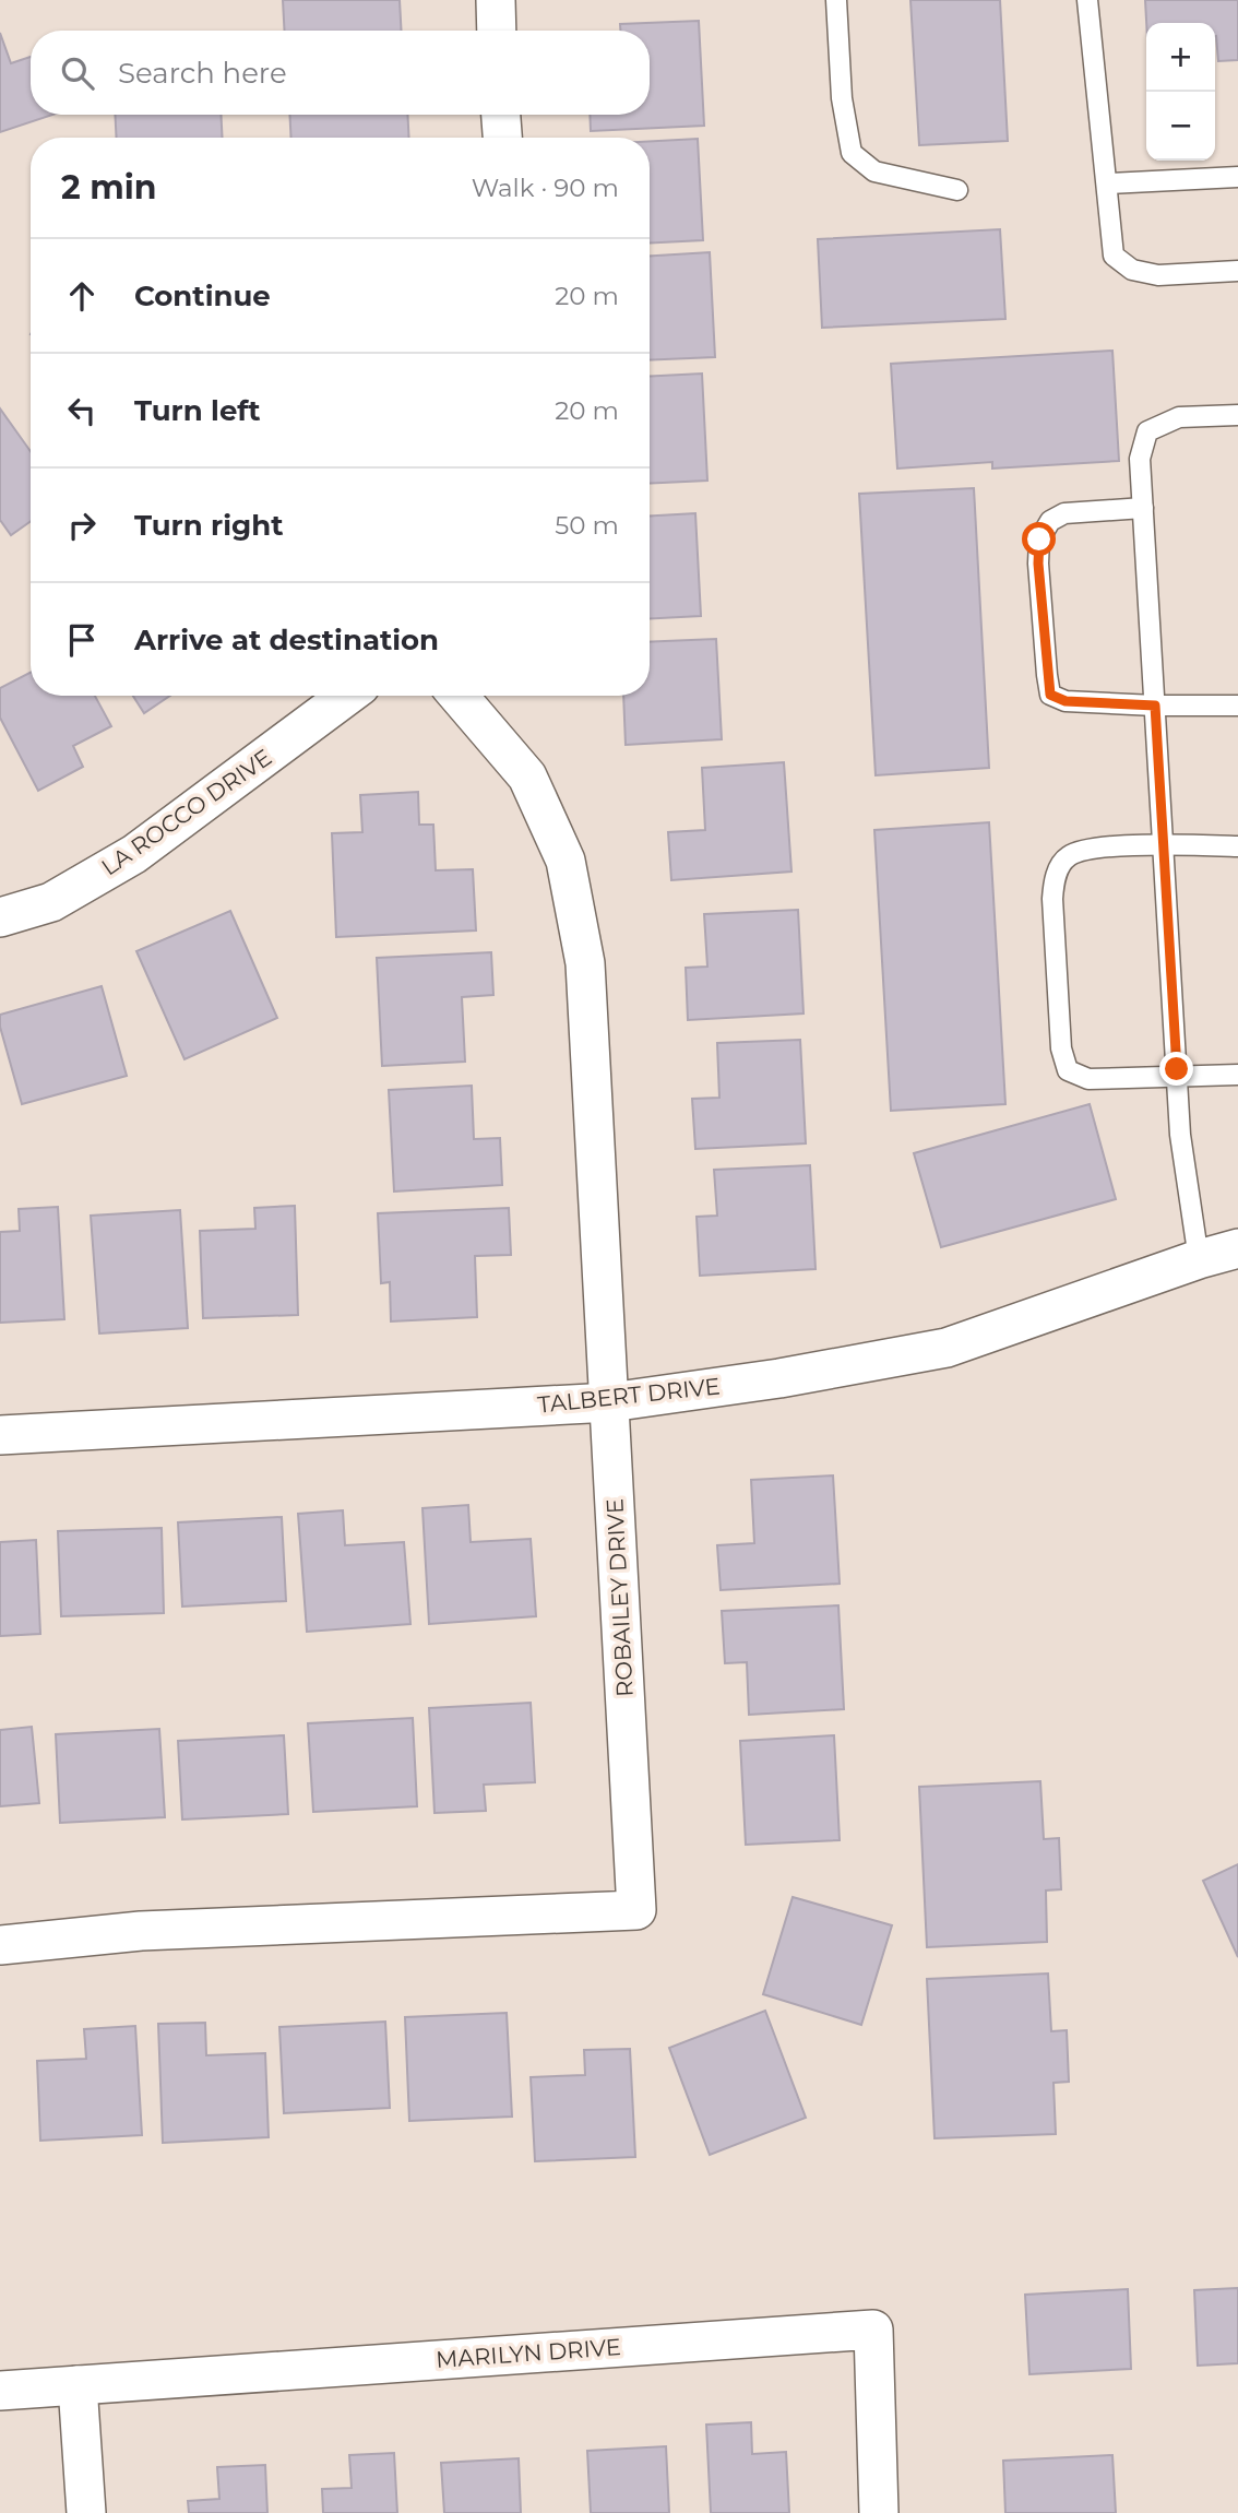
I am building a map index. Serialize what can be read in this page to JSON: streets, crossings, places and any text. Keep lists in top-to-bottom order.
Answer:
{
  "streets": {
    "street": [
      "LA ROCCO DRIVE",
      "TALBERT DRIVE",
      "ROBAILEY DRIVE",
      "MARILYN DRIVE"
    ]
  },
  "crossings": [
    ["TALBERT DRIVE", "ROBAILEY DRIVE"]
  ],
  "page": {
    "map_buttons": ["+", "−"],
    "search": "Search here",
    "heading": ["2 min", "Walk · 90 m"],
    "list": [
      ["Continue", "20 m"],
      ["Turn left", "20 m"],
      ["Turn right", "50 m"],
      "Arrive at destination"
    ]
  }
}
